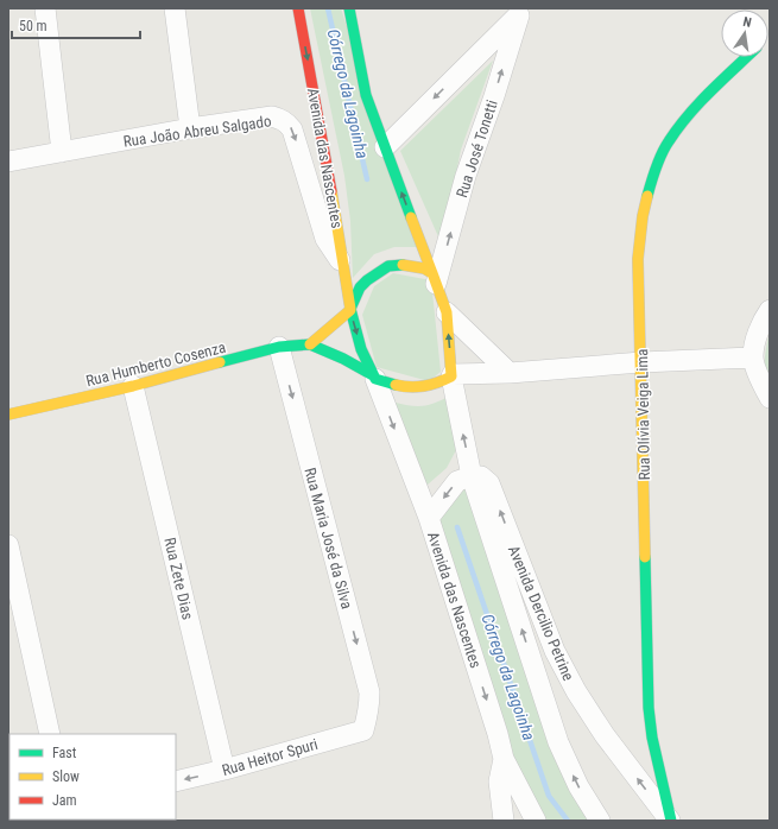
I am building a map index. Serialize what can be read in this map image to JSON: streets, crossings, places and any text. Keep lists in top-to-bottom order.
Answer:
{
  "streets": {
    "street": [
      "Rua João Abreu Salgado",
      "Rua José Tonetti",
      "Avenida das Nascentes",
      "Rua Humberto Cosenza",
      "Rua Olívia Veiga Lima",
      "Rua Maria José da Silva",
      "Rua Zete Dias",
      "Avenida Dercilio Petrine",
      "Rua Heitor Spuri"
    ]
  },
  "crossings": [
    ["Rua João Abreu Salgado", "Avenida das Nascentes"],
    ["Rua José Tonetti", "Avenida das Nascentes"],
    ["Rua José Tonetti", "Rua Humberto Cosenza"],
    ["Avenida das Nascentes", "Rua Humberto Cosenza"],
    ["Rua Humberto Cosenza", "Rua Maria José da Silva"],
    ["Rua Humberto Cosenza", "Rua Zete Dias"],
    ["Rua Olívia Veiga Lima", "Avenida Dercilio Petrine"],
    ["Rua Maria José da Silva", "Rua Heitor Spuri"],
    ["Rua Zete Dias", "Rua Heitor Spuri"]
  ],
  "one_way": ["Rua João Abreu Salgado"],
  "water": ["Córrego da Lagoinha"],
  "legend": ["Fast", "Slow", "Jam"],
  "scale_bar": "50 m",
  "north": "top"
}
